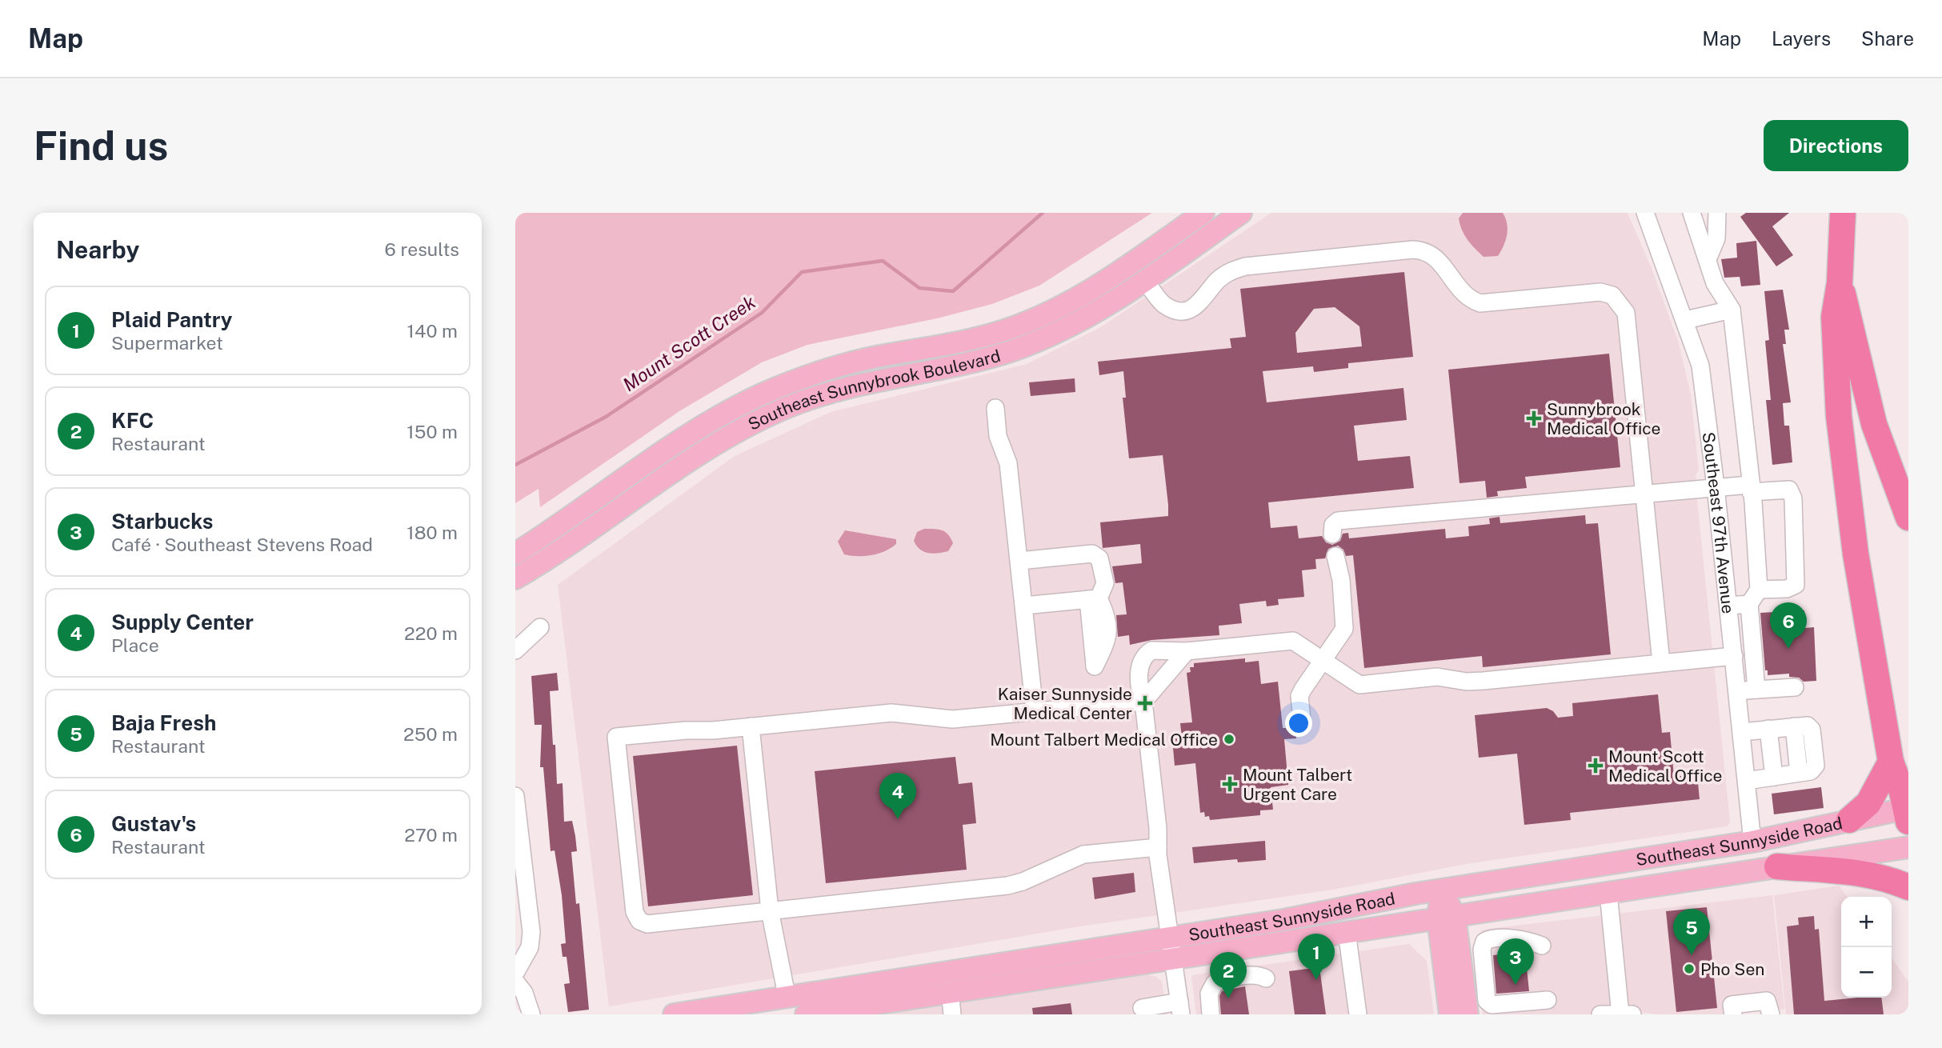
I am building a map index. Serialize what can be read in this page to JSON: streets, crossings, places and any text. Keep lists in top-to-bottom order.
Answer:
{
  "streets": {
    "main road": ["Southeast Sunnybrook Boulevard", "Southeast Sunnyside Road"],
    "street": ["Southeast 97th Avenue"]
  },
  "crossings": [
    ["Southeast 97th Avenue", "Southeast Sunnyside Road"]
  ],
  "water": ["Mount Scott Creek"],
  "places": {
    "health": [
      "Sunnybrook Medical Office",
      "Kaiser Sunnyside Medical Center",
      "Mount Scott Medical Office",
      "Mount Talbert Urgent Care"
    ],
    "other": ["Mount Talbert Medical Office", "Pho Sen"]
  },
  "page": {
    "header": "Map",
    "nav": ["Map", "Layers", "Share"],
    "buttons": "Directions",
    "title": "Find us",
    "heading": ["Nearby", "6 results"],
    "list": [
      {
        "mark": "1",
        "name": "Plaid Pantry",
        "note": "Supermarket",
        "value": "140 m"
      },
      {
        "mark": "2",
        "name": "KFC",
        "note": "Restaurant",
        "value": "150 m"
      },
      {
        "mark": "3",
        "name": "Starbucks",
        "note": "Café · Southeast Stevens Road",
        "value": "180 m"
      },
      {
        "mark": "4",
        "name": "Supply Center",
        "note": "Place",
        "value": "220 m"
      },
      {
        "mark": "5",
        "name": "Baja Fresh",
        "note": "Restaurant",
        "value": "250 m"
      },
      {
        "mark": "6",
        "name": "Gustav's",
        "note": "Restaurant",
        "value": "270 m"
      }
    ],
    "pins": [
      "6",
      "4",
      "5",
      "1",
      "3",
      "2"
    ],
    "map_buttons": ["+", "−"]
  }
}
